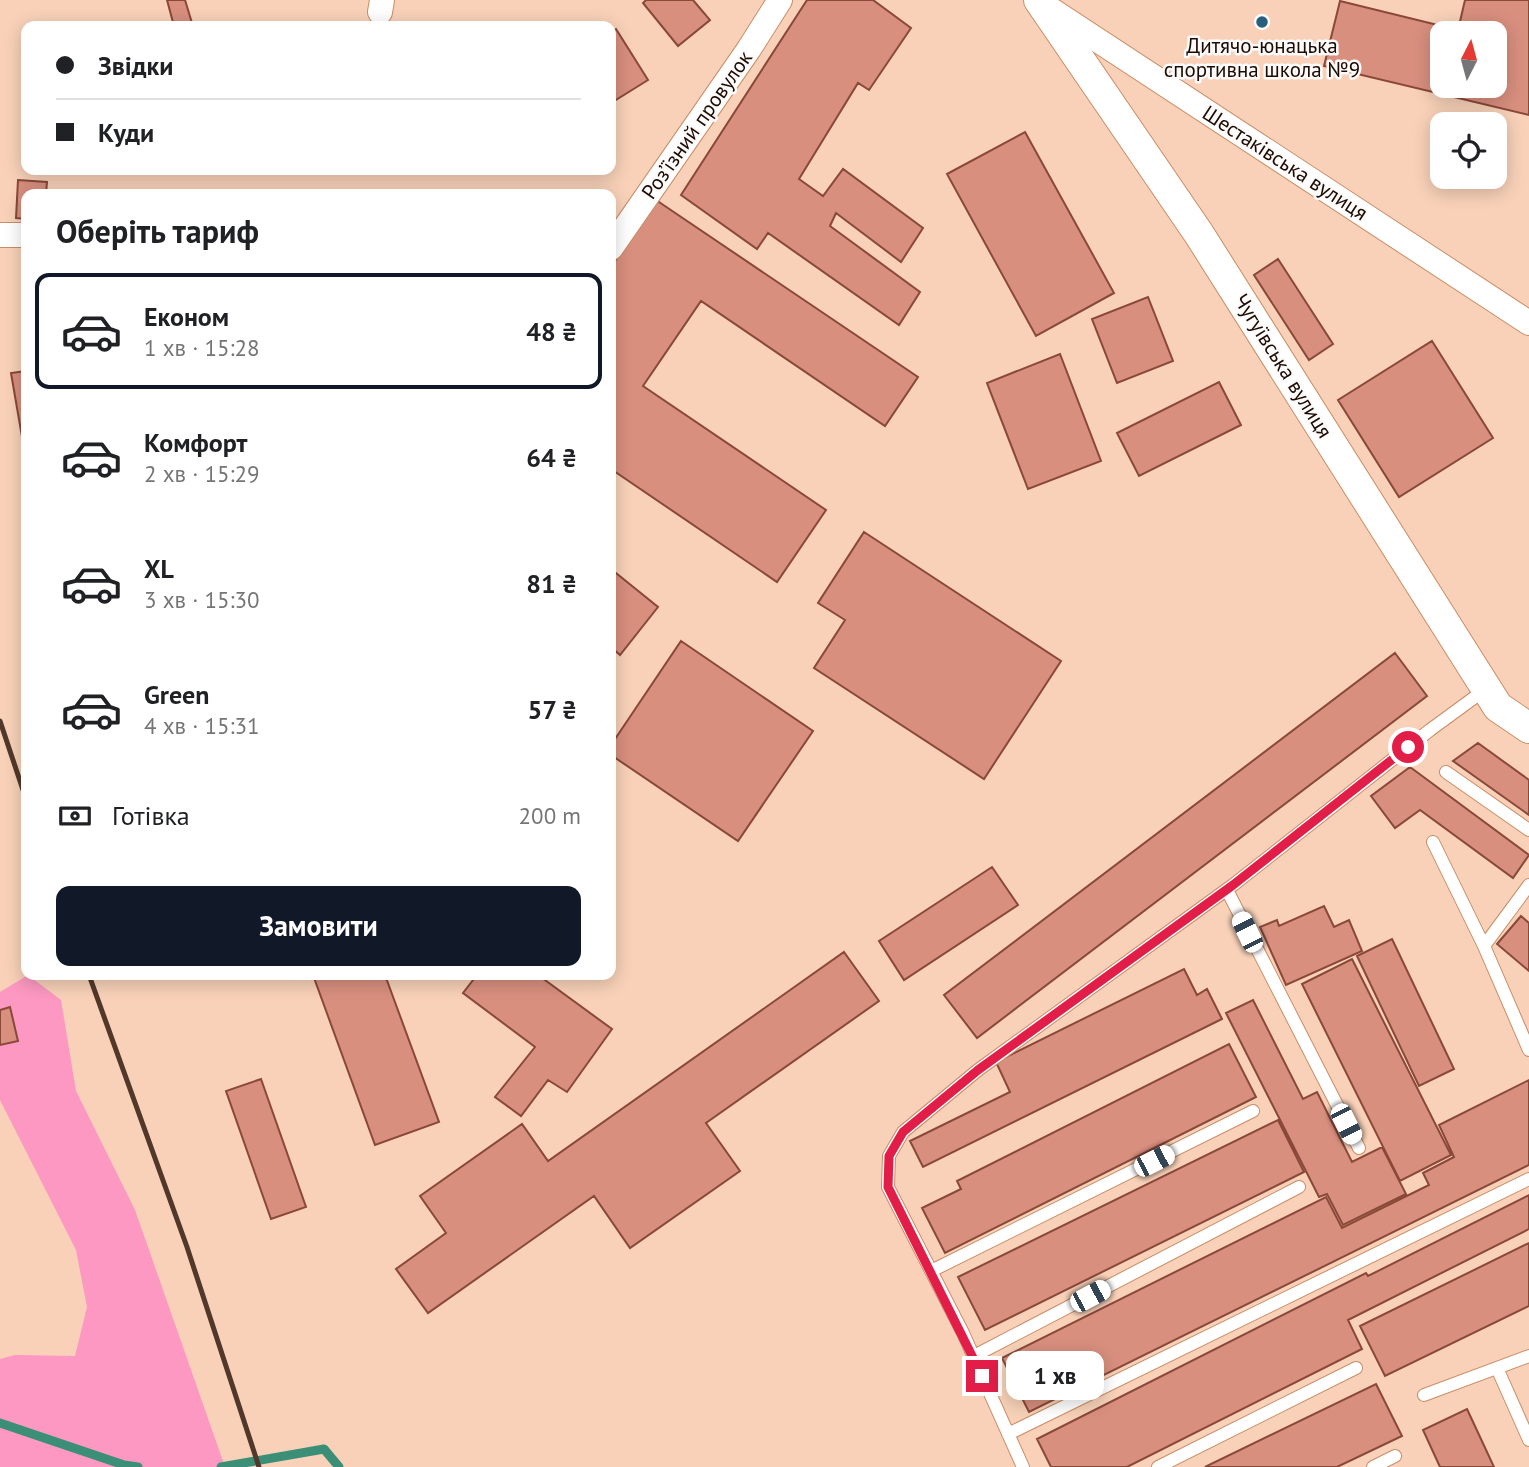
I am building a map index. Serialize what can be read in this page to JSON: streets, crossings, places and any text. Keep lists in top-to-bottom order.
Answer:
{
  "streets": {
    "street": ["Роз’їзний провулок", "Шестаківська вулиця", "Чугуївська вулиця"]
  },
  "crossings": [
    ["Шестаківська вулиця", "Чугуївська вулиця"]
  ],
  "places": ["Дитячо-юнацька спортивна школа №9"],
  "north": "top",
  "page": {
    "banner": ["Звідки", "Куди"],
    "heading": "Оберіть тариф",
    "list": [
      {
        "name": "Економ",
        "note": "1 хв · 15:28",
        "value": "48 ₴"
      },
      {
        "name": "Комфорт",
        "note": "2 хв · 15:29",
        "value": "64 ₴"
      },
      {
        "name": "XL",
        "note": "3 хв · 15:30",
        "value": "81 ₴"
      },
      {
        "name": "Green",
        "note": "4 хв · 15:31",
        "value": "57 ₴"
      }
    ],
    "pay": ["Готівка", "200 m"],
    "buttons": "Замовити",
    "bubble": "1 хв"
  }
}
